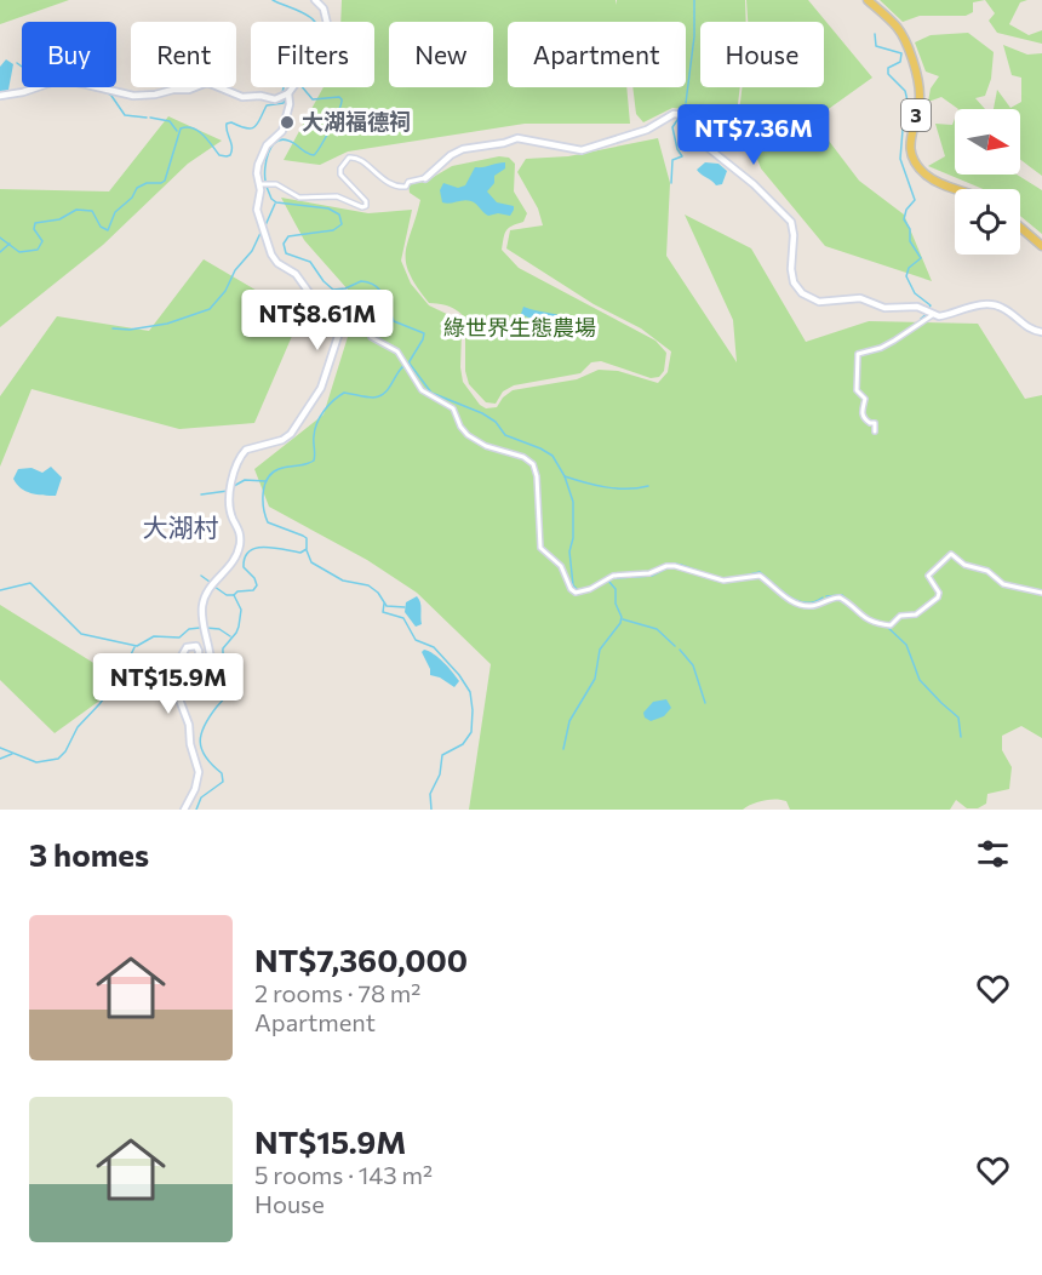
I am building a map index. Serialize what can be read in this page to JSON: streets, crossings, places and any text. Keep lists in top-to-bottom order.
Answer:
{
  "streets": {
    "main road": ["3"]
  },
  "districts": ["大湖村"],
  "parks": ["綠世界生態農場"],
  "places": ["大湖福德祠"],
  "north": "right",
  "page": {
    "chip": [
      "Buy",
      "Rent",
      "Filters",
      "New",
      "Apartment",
      "House"
    ],
    "price": ["NT$7.36M", "NT$8.61M", "NT$15.9M"],
    "heading": "3 homes",
    "list": [
      {
        "name": "NT$7,360,000",
        "note": "2 rooms · 78 m² · Apartment"
      },
      {
        "name": "NT$15.9M",
        "note": "5 rooms · 143 m² · House"
      }
    ]
  }
}
